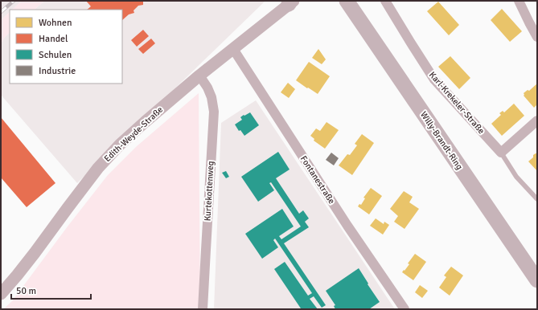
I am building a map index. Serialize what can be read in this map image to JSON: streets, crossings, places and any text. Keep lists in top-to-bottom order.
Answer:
{
  "streets": {
    "main road": ["Willy-Brandt-Ring"],
    "street": [
      "Karl-Krekeler-Straße",
      "Edith-Weyde-Straße",
      "Fontanestraße",
      "Kurtekottenweg"
    ]
  },
  "crossings": [
    ["Edith-Weyde-Straße", "Fontanestraße"],
    ["Edith-Weyde-Straße", "Kurtekottenweg"]
  ],
  "legend": [
    "Wohnen",
    "Handel",
    "Schulen",
    "Industrie"
  ],
  "scale_bar": "50 m"
}
